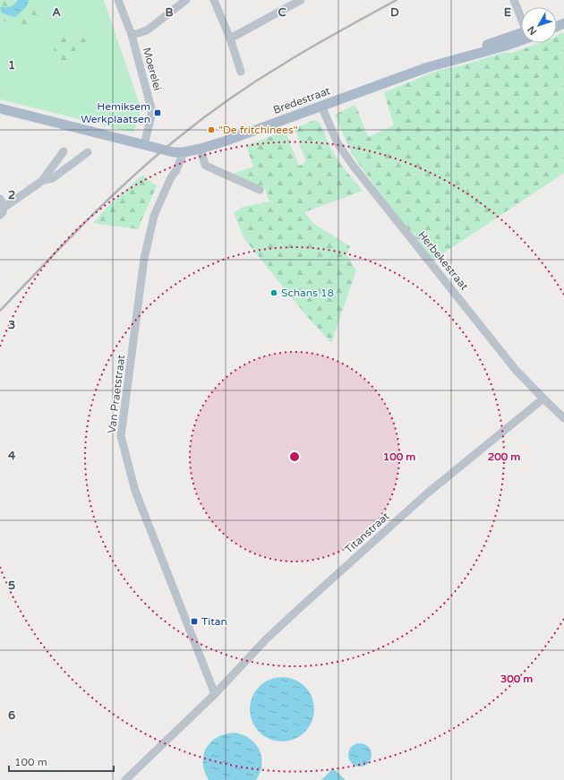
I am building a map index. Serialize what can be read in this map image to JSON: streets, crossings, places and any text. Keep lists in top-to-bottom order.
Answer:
{
  "streets": {
    "main road": ["Bredestraat"],
    "street": [
      "Moerelei",
      "Herbekestraat",
      "Van Praetstraat",
      "Titanstraat"
    ]
  },
  "crossings": [
    ["Moerelei", "Bredestraat"],
    ["Bredestraat", "Herbekestraat"],
    ["Bredestraat", "Van Praetstraat"],
    ["Herbekestraat", "Titanstraat"],
    ["Van Praetstraat", "Titanstraat"]
  ],
  "places": {
    "transit": ["Hemiksem Werkplaatsen", "Titan"],
    "other": ["\"De fritchinees\"", "Schans 18"]
  },
  "scale_bar": "100 m",
  "north": "bottom left",
  "grid": {
    "columns": [
      "A",
      "B",
      "C",
      "D",
      "E"
    ],
    "rows": [
      "1",
      "2",
      "3",
      "4",
      "5",
      "6"
    ]
  },
  "rings": ["100 m", "200 m", "300 m"]
}
